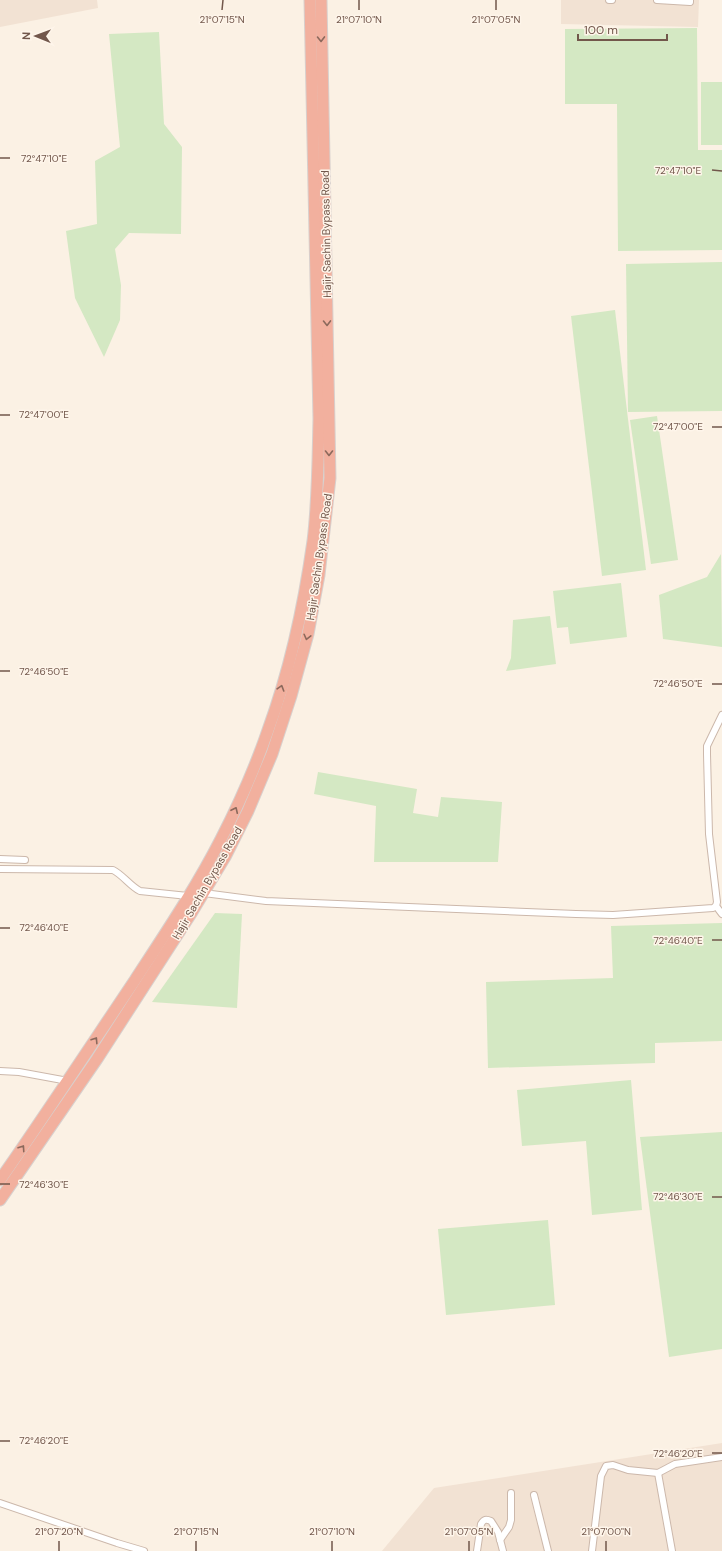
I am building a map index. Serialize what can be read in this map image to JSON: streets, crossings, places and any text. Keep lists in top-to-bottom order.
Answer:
{
  "streets": {
    "highway": ["Hajir Sachin Bypass Road"]
  },
  "scale_bar": "100 m",
  "north": "left",
  "coordinates": [
    "21°07'15\"N",
    "21°07'10\"N",
    "21°07'05\"N",
    "72°47'10\"E",
    "72°47'00\"E",
    "72°46'50\"E",
    "72°46'40\"E",
    "72°46'30\"E",
    "72°46'20\"E",
    "21°07'20\"N",
    "21°07'00\"N"
  ]
}
